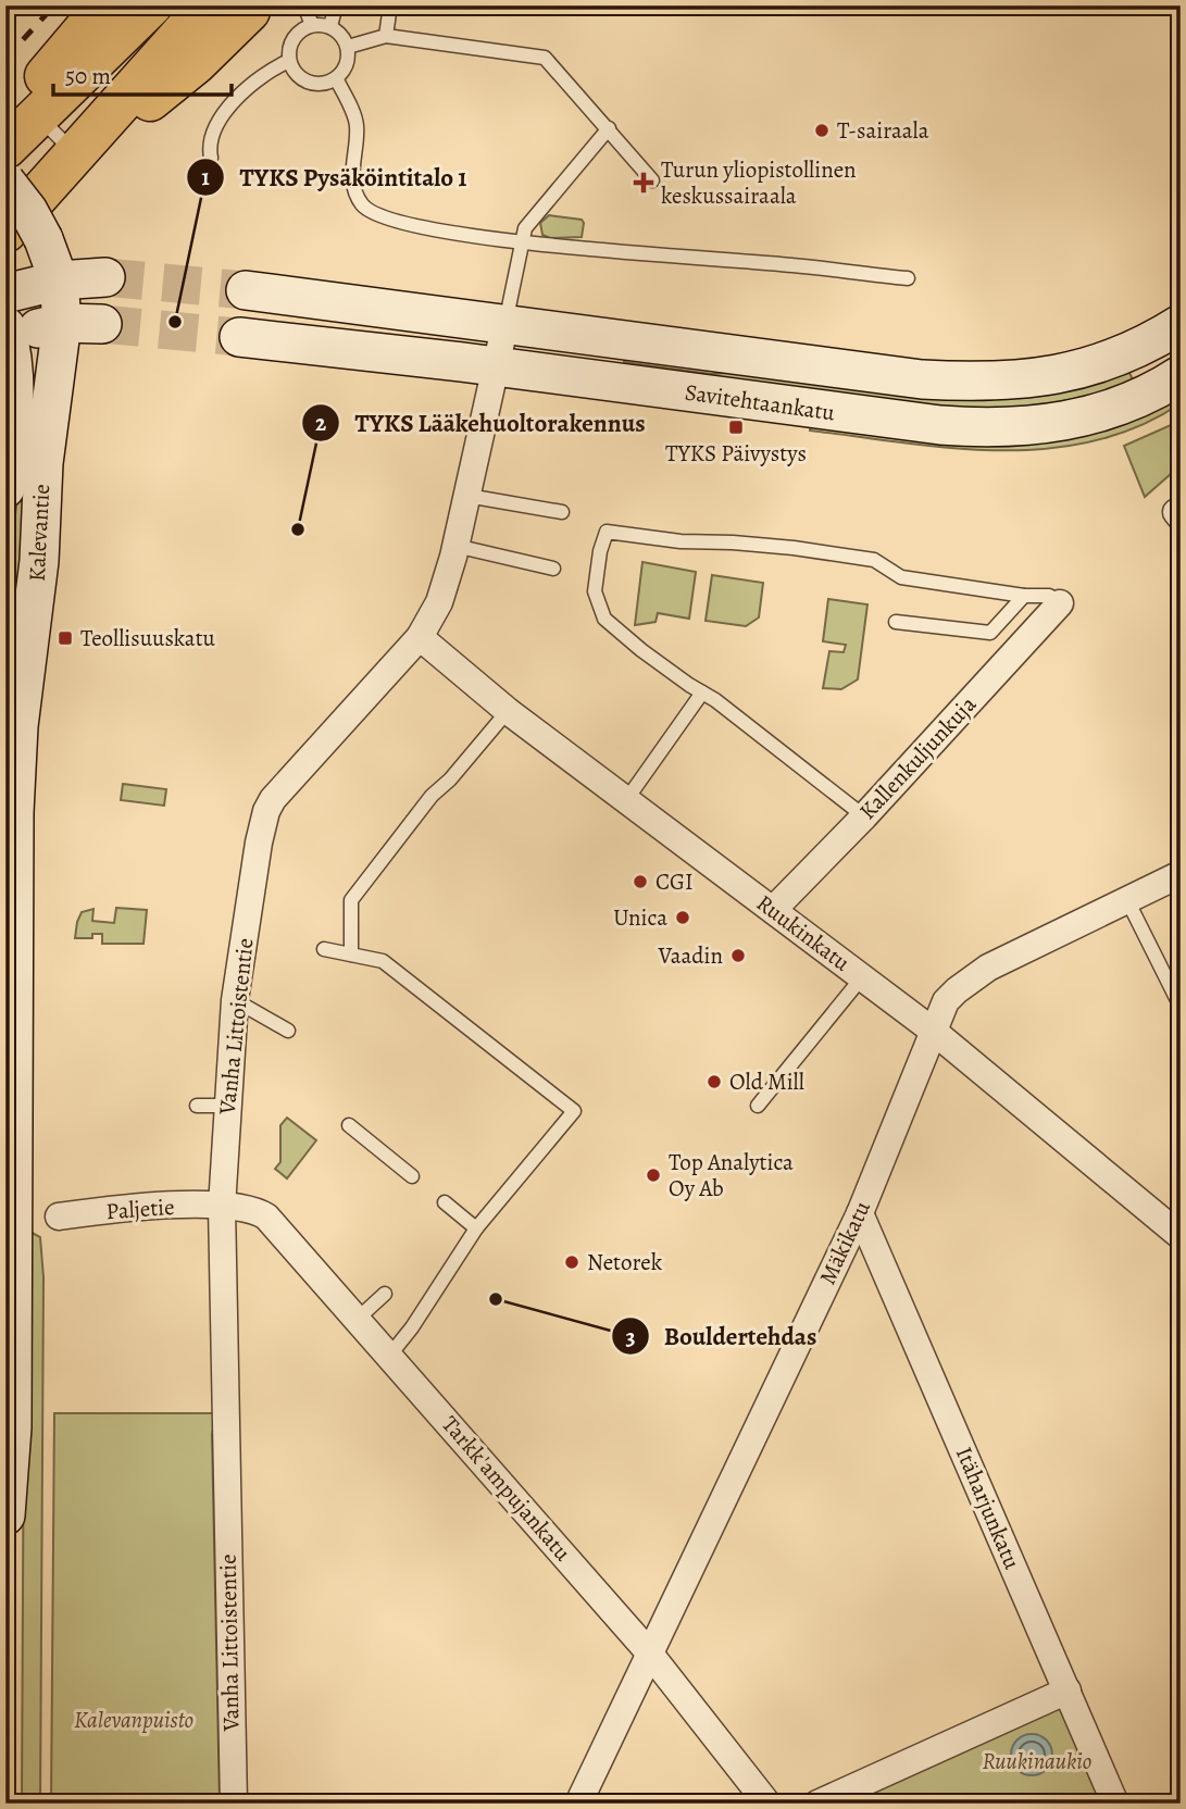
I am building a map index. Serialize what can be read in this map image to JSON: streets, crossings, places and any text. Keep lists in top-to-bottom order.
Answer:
{
  "streets": {
    "main road": ["Savitehtaankatu", "Kalevantie"],
    "street": [
      "Kallenkuljunkuja",
      "Ruukinkatu",
      "Vanha Littoistentie",
      "Paljetie",
      "Mäkikatu",
      "Tarkk'ampujankatu",
      "Itäharjunkatu"
    ]
  },
  "crossings": [
    ["Savitehtaankatu", "Vanha Littoistentie"],
    ["Kallenkuljunkuja", "Ruukinkatu"],
    ["Ruukinkatu", "Vanha Littoistentie"],
    ["Ruukinkatu", "Mäkikatu"],
    ["Vanha Littoistentie", "Paljetie"],
    ["Vanha Littoistentie", "Tarkk'ampujankatu"],
    ["Paljetie", "Tarkk'ampujankatu"],
    ["Mäkikatu", "Tarkk'ampujankatu"],
    ["Mäkikatu", "Itäharjunkatu"]
  ],
  "parks": ["Kalevanpuisto", "Ruukinaukio"],
  "places": {
    "other": [
      "T-sairaala",
      "TYKS Pysäköintitalo 1",
      "TYKS Lääkehuoltorakennus",
      "CGI",
      "Unica",
      "Vaadin",
      "Old Mill",
      "Top Analytica Oy Ab",
      "Netorek",
      "Bouldertehdas"
    ],
    "health": ["Turun yliopistollinen keskussairaala"],
    "transit": ["TYKS Päivystys", "Teollisuuskatu"]
  },
  "scale_bar": "50 m"
}
